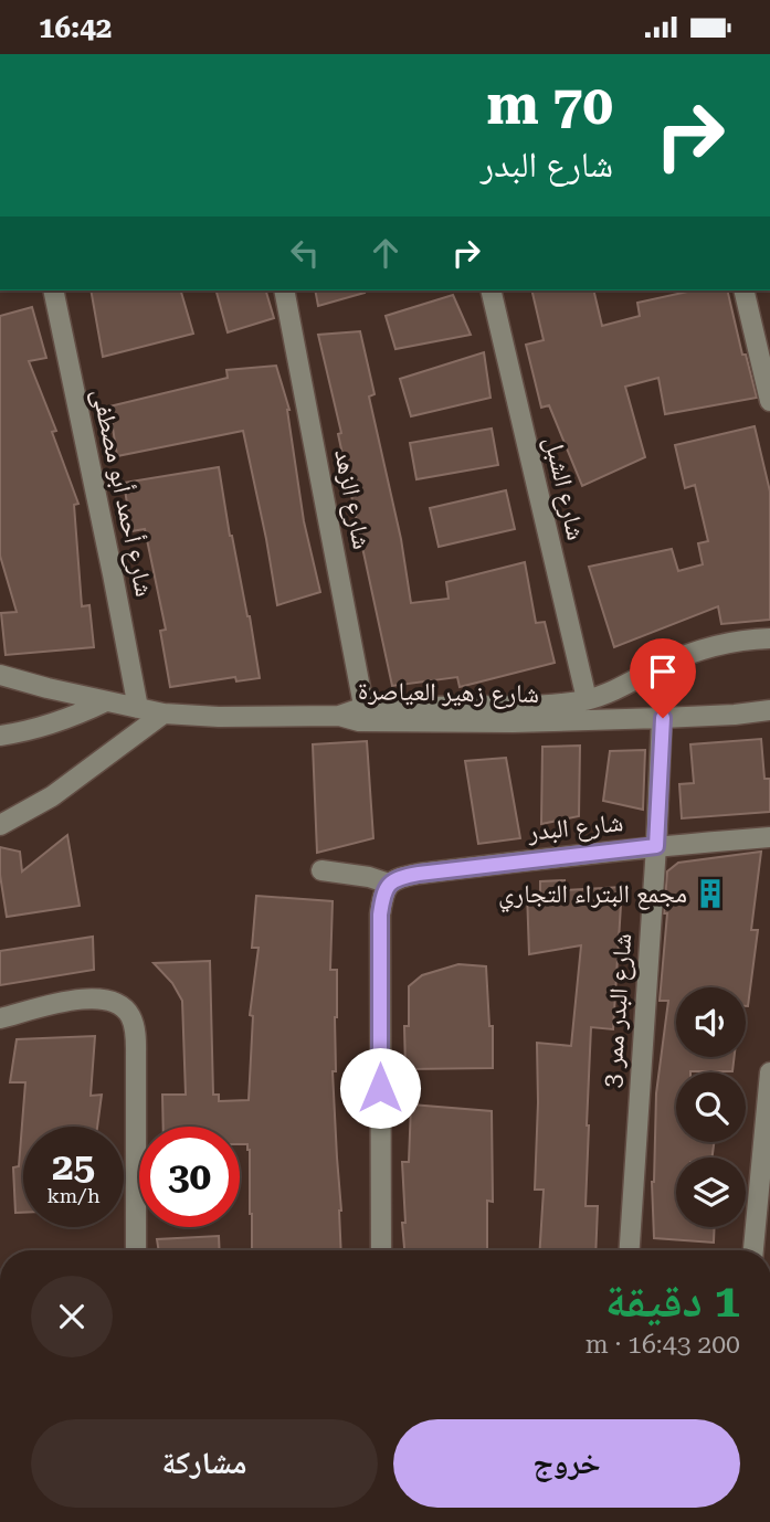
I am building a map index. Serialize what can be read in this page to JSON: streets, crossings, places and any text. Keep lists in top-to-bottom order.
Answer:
{
  "streets": {
    "street": [
      "شارع الشبل",
      "شارع أحمد أبو مصطفى",
      "شارع الزهد",
      "شارع زهير العياصرة",
      "شارع البدر",
      "شارع البدر ممر 3"
    ]
  },
  "crossings": [
    ["شارع الشبل", "شارع زهير العياصرة"],
    ["شارع الزهد", "شارع زهير العياصرة"],
    ["شارع زهير العياصرة", "شارع البدر ممر 3"],
    ["شارع البدر", "شارع البدر ممر 3"]
  ],
  "places": {
    "building": ["مجمع البتراء التجاري"]
  },
  "page": {
    "status": "16:42",
    "turn": ["70 m", "شارع البدر"],
    "speed": "25 km/h",
    "limit": "30",
    "heading": ["1 دقيقة", "200 m · 16:43"],
    "buttons": ["خروج", "مشاركة"]
  }
}
